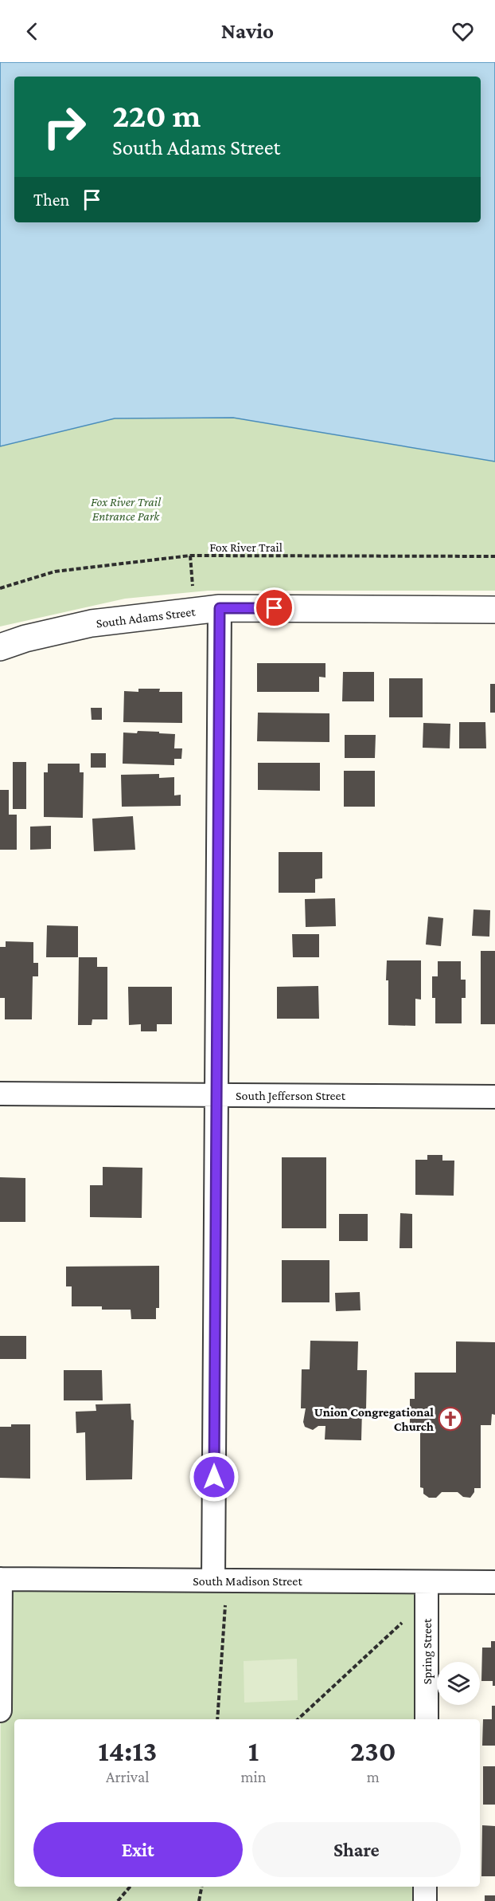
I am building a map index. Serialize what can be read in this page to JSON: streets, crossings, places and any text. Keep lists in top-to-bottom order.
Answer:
{
  "streets": {
    "street": [
      "South Adams Street",
      "South Jefferson Street",
      "South Madison Street",
      "Spring Street"
    ],
    "path": ["Fox River Trail"]
  },
  "crossings": [
    ["South Madison Street", "Spring Street"]
  ],
  "parks": ["Fox River Trail Entrance Park"],
  "places": {
    "church": ["Union Congregational Church"]
  },
  "page": {
    "header": "Navio",
    "turn": ["220 m", "South Adams Street"],
    "then": "Then",
    "eta": [
      "14:13",
      "Arrival",
      "1",
      "min",
      "230",
      "m"
    ],
    "buttons": ["Exit", "Share"]
  }
}
